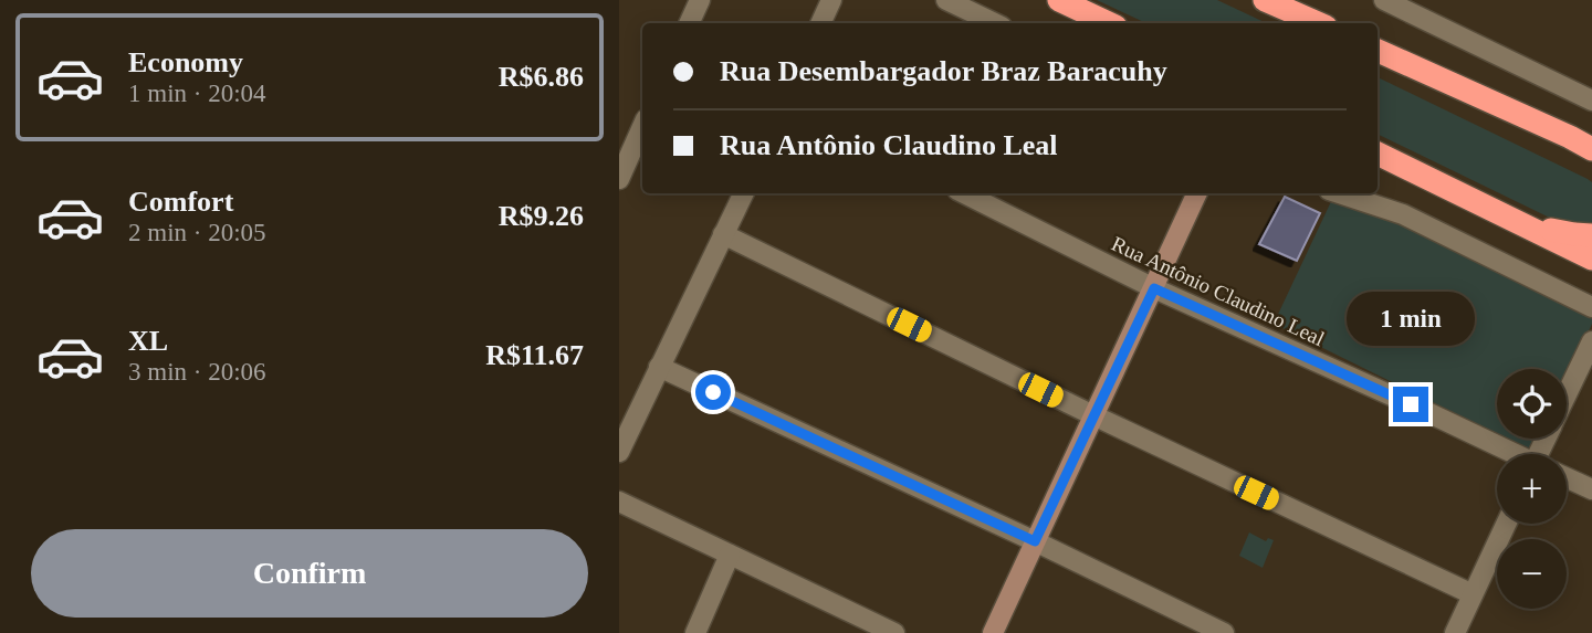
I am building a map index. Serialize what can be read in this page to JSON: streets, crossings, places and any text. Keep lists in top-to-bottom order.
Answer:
{
  "streets": {
    "street": ["Rua Antônio Claudino Leal"]
  },
  "page": {
    "list": [
      {
        "name": "Economy",
        "note": "1 min · 20:04",
        "value": "R$6.86"
      },
      {
        "name": "Comfort",
        "note": "2 min · 20:05",
        "value": "R$9.26"
      },
      {
        "name": "XL",
        "note": "3 min · 20:06",
        "value": "R$11.67"
      }
    ],
    "banner": ["Rua Desembargador Braz Baracuhy", "Rua Antônio Claudino Leal"],
    "bubble": "1 min",
    "map_buttons": ["+", "−"],
    "buttons": "Confirm"
  }
}
